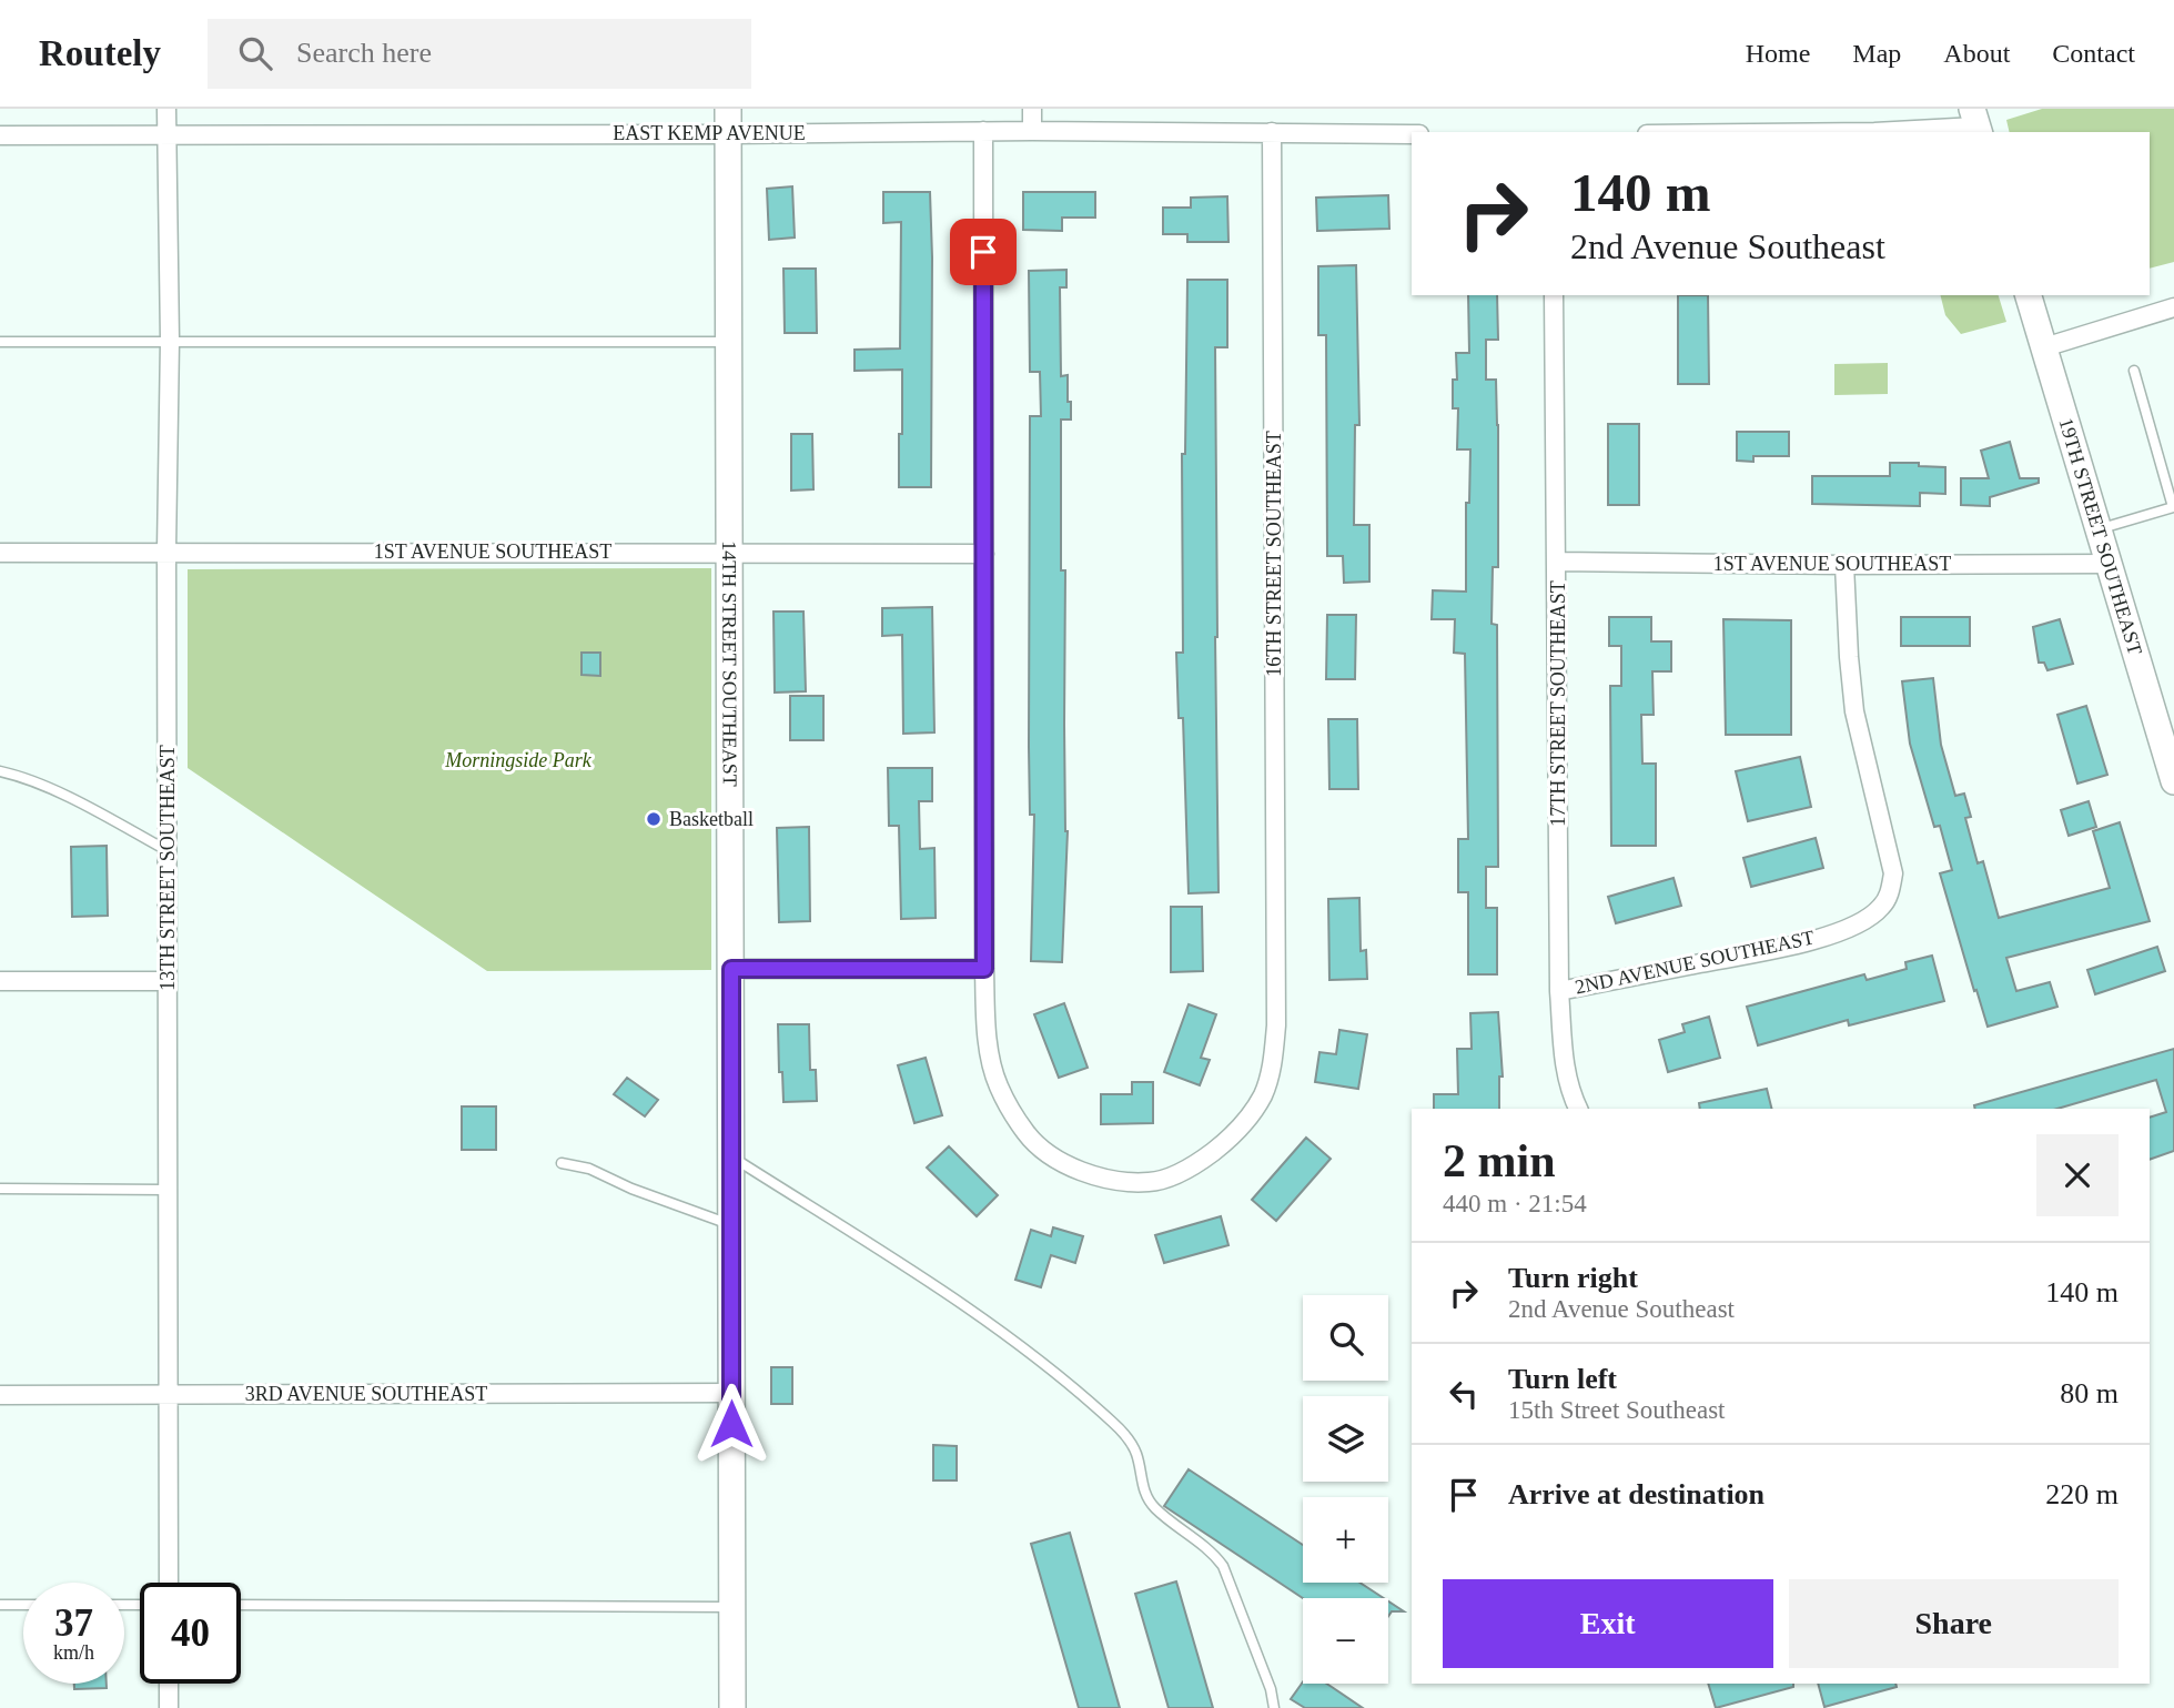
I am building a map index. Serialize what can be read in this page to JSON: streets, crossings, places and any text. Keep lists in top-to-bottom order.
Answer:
{
  "streets": {
    "street": [
      "EAST KEMP AVENUE",
      "19TH STREET SOUTHEAST",
      "1ST AVENUE SOUTHEAST",
      "16TH STREET SOUTHEAST",
      "14TH STREET SOUTHEAST",
      "17TH STREET SOUTHEAST",
      "13TH STREET SOUTHEAST",
      "2ND AVENUE SOUTHEAST",
      "3RD AVENUE SOUTHEAST"
    ]
  },
  "crossings": [
    ["EAST KEMP AVENUE", "16TH STREET SOUTHEAST"],
    ["EAST KEMP AVENUE", "14TH STREET SOUTHEAST"],
    ["EAST KEMP AVENUE", "13TH STREET SOUTHEAST"],
    ["19TH STREET SOUTHEAST", "1ST AVENUE SOUTHEAST"],
    ["1ST AVENUE SOUTHEAST", "16TH STREET SOUTHEAST"],
    ["1ST AVENUE SOUTHEAST", "14TH STREET SOUTHEAST"],
    ["1ST AVENUE SOUTHEAST", "17TH STREET SOUTHEAST"],
    ["1ST AVENUE SOUTHEAST", "13TH STREET SOUTHEAST"],
    ["1ST AVENUE SOUTHEAST", "2ND AVENUE SOUTHEAST"],
    ["14TH STREET SOUTHEAST", "3RD AVENUE SOUTHEAST"],
    ["17TH STREET SOUTHEAST", "2ND AVENUE SOUTHEAST"],
    ["13TH STREET SOUTHEAST", "3RD AVENUE SOUTHEAST"]
  ],
  "parks": ["Morningside Park"],
  "places": ["Basketball"],
  "page": {
    "header": "Routely",
    "search": "Search here",
    "nav": [
      "Home",
      "Map",
      "About",
      "Contact"
    ],
    "turn": ["140 m", "2nd Avenue Southeast"],
    "heading": ["2 min", "440 m · 21:54"],
    "list": [
      {
        "name": "Turn right",
        "note": "2nd Avenue Southeast",
        "value": "140 m"
      },
      {
        "name": "Turn left",
        "note": "15th Street Southeast",
        "value": "80 m"
      },
      {
        "name": "Arrive at destination",
        "value": "220 m"
      }
    ],
    "map_buttons": ["+", "−"],
    "buttons": ["Exit", "Share"],
    "speed": "37 km/h",
    "limit": "40"
  }
}
